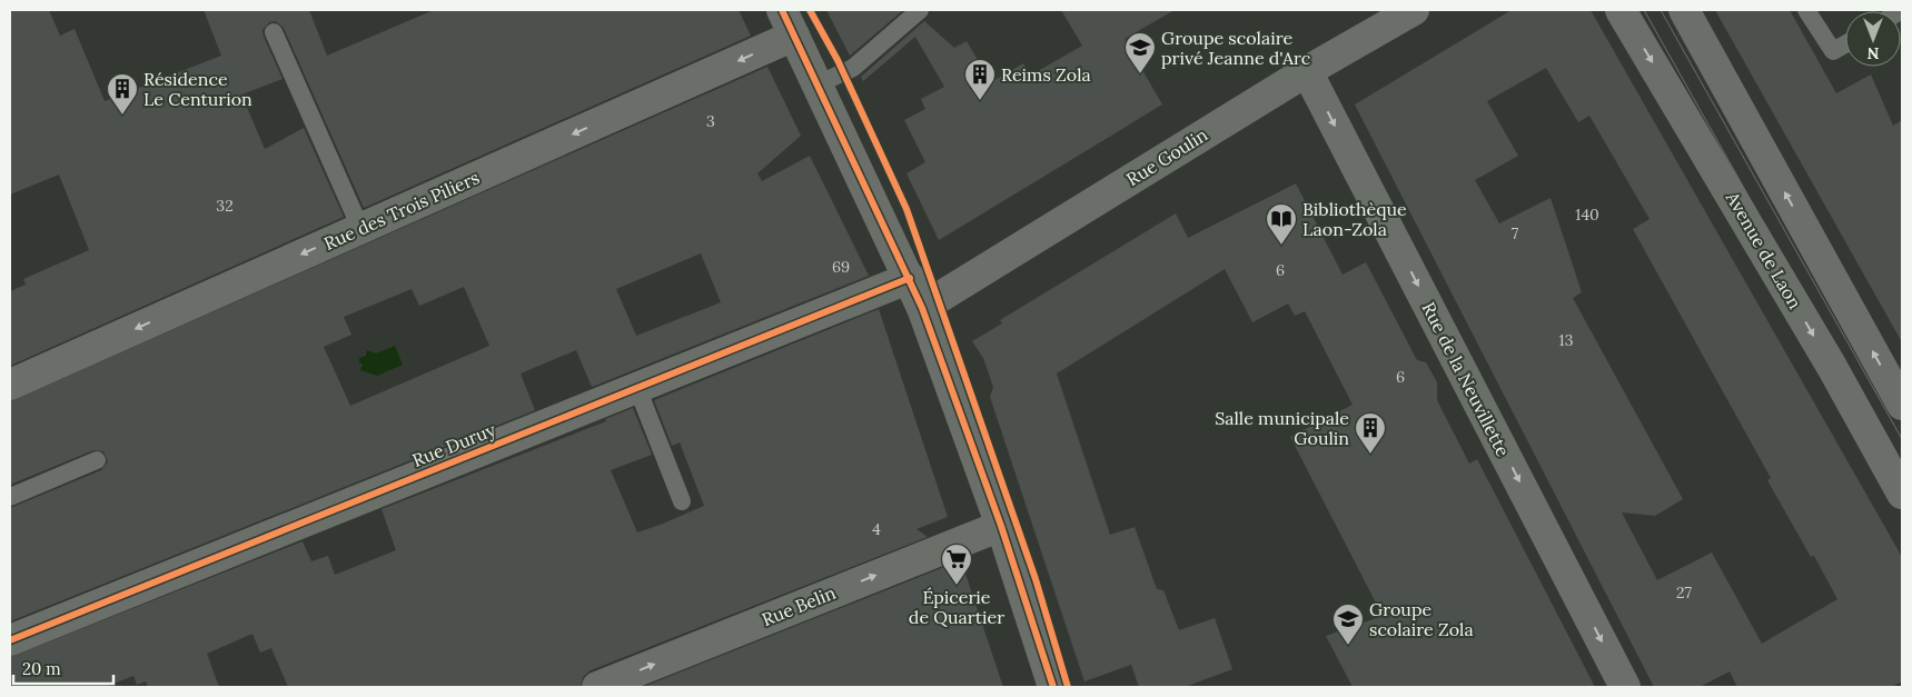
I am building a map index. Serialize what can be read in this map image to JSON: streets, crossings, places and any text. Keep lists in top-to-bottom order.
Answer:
{
  "streets": {
    "street": [
      "Rue Goulin",
      "Rue des Trois Piliers",
      "Avenue de Laon",
      "Rue de la Neuvillette",
      "Rue Duruy",
      "Rue Belin"
    ]
  },
  "crossings": [
    ["Rue Goulin", "Rue de la Neuvillette"]
  ],
  "one_way": ["Rue des Trois Piliers", "Rue de la Neuvillette", "Rue Belin"],
  "places": {
    "school or university": ["Groupe scolaire privé Jeanne d'Arc", "Groupe scolaire Zola"],
    "building": ["Reims Zola", "Résidence Le Centurion", "Salle municipale Goulin"],
    "library": ["Bibliothèque Laon-Zola"],
    "supermarket": ["Épicerie de Quartier"]
  },
  "house_numbers": [
    "3",
    "32",
    "140",
    "7",
    "69",
    "6",
    "13",
    "6",
    "4",
    "27"
  ],
  "scale_bar": "20 m",
  "north": "bottom"
}
